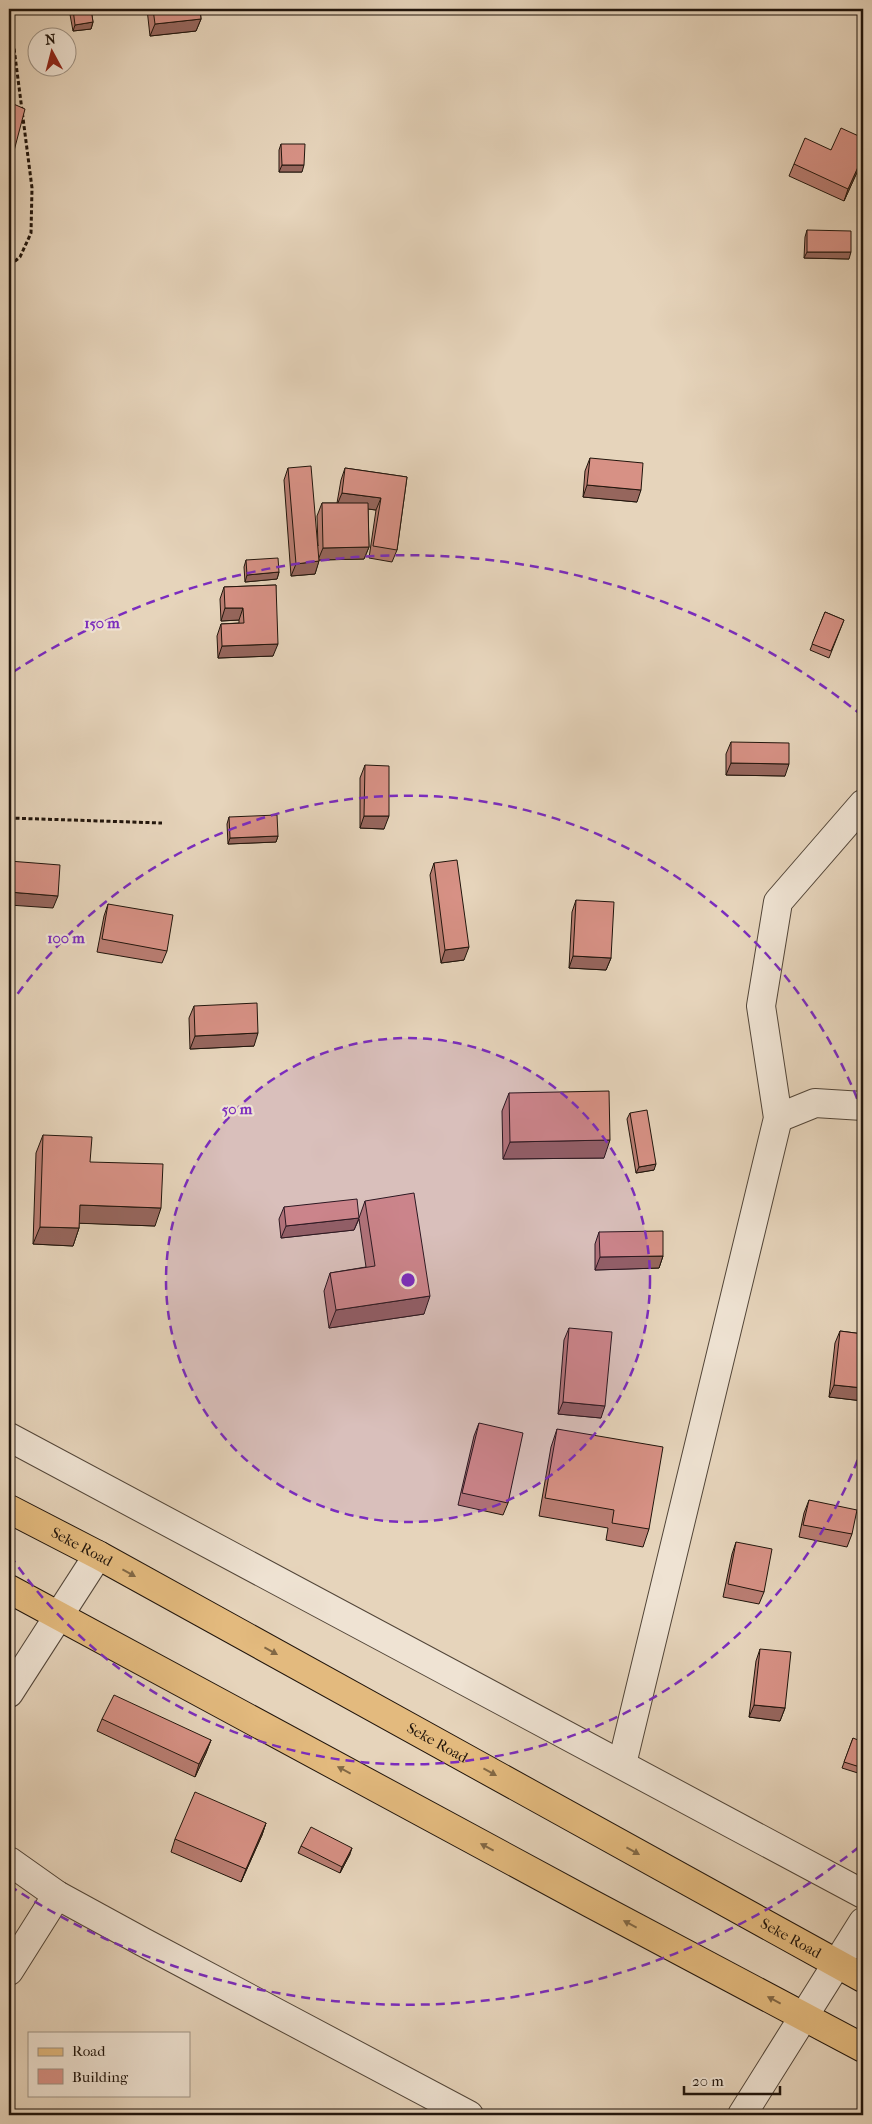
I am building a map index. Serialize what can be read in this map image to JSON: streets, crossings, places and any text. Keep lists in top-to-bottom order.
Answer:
{
  "streets": {
    "main road": ["Seke Road"]
  },
  "legend": ["Road", "Building"],
  "scale_bar": "20 m",
  "north": "top",
  "rings": ["150 m", "100 m", "50 m"]
}
